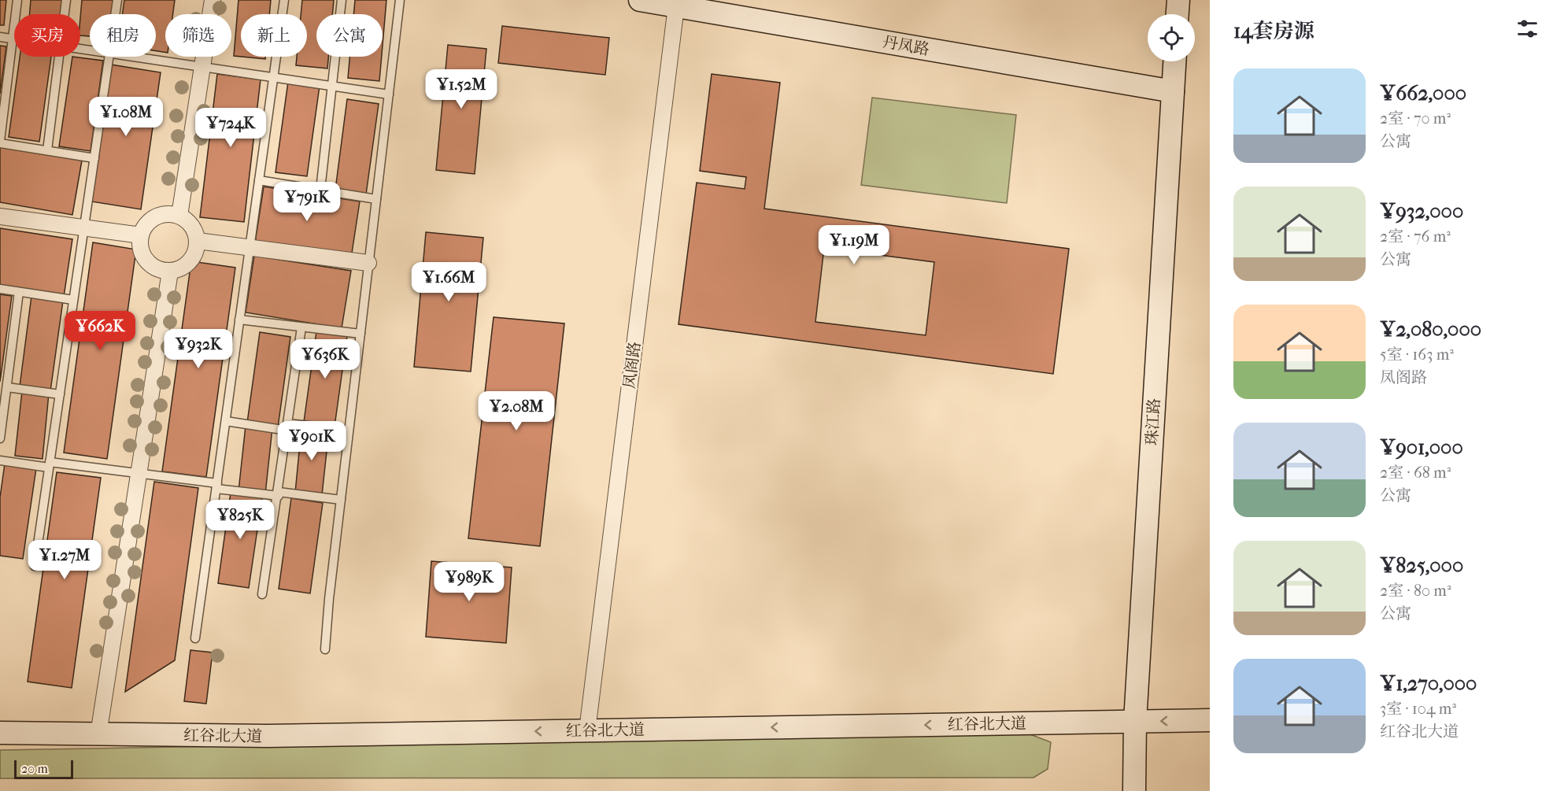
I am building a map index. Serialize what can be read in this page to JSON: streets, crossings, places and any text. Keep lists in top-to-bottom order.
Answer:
{
  "streets": {
    "main road": ["丹凤路", "珠江路", "红谷北大道"],
    "street": ["凤阁路"]
  },
  "crossings": [
    ["丹凤路", "凤阁路"],
    ["丹凤路", "珠江路"],
    ["凤阁路", "红谷北大道"],
    ["珠江路", "红谷北大道"]
  ],
  "one_way": ["红谷北大道"],
  "scale_bar": "20 m",
  "page": {
    "heading": "14套房源",
    "chip": [
      "买房",
      "租房",
      "筛选",
      "新上",
      "公寓"
    ],
    "list": [
      {
        "name": "¥662,000",
        "note": "2室 · 70 m² · 公寓"
      },
      {
        "name": "¥932,000",
        "note": "2室 · 76 m² · 公寓"
      },
      {
        "name": "¥2,080,000",
        "note": "5室 · 163 m² · 凤阁路"
      },
      {
        "name": "¥901,000",
        "note": "2室 · 68 m² · 公寓"
      },
      {
        "name": "¥825,000",
        "note": "2室 · 80 m² · 公寓"
      },
      {
        "name": "¥1,270,000",
        "note": "3室 · 104 m² · 红谷北大道"
      }
    ],
    "price": [
      "¥1.52M",
      "¥1.08M",
      "¥724K",
      "¥791K",
      "¥1.19M",
      "¥1.66M",
      "¥662K",
      "¥932K",
      "¥636K",
      "¥2.08M",
      "¥901K",
      "¥825K",
      "¥1.27M",
      "¥989K"
    ],
    "scale": "20 m"
  }
}
